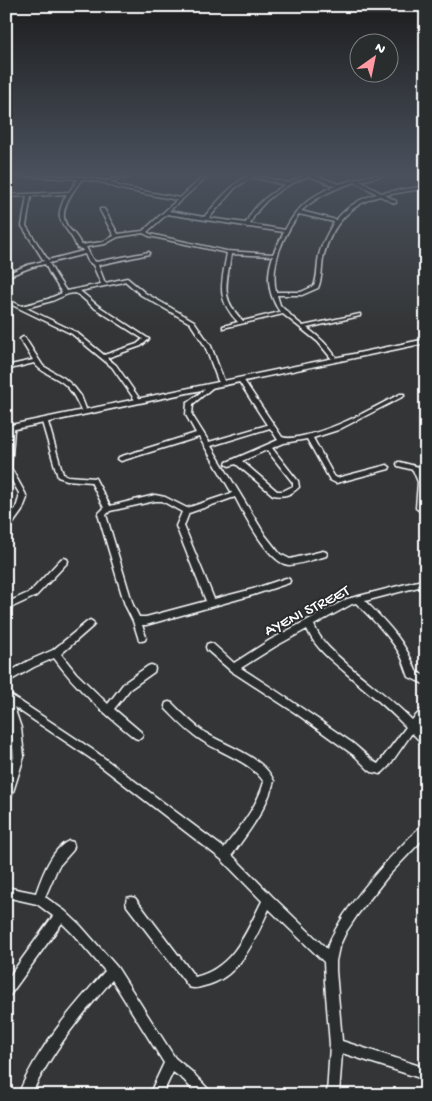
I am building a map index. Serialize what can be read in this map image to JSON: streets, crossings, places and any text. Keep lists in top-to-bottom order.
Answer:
{
  "streets": {
    "street": ["AYENI STREET"]
  },
  "north": "top right"
}
